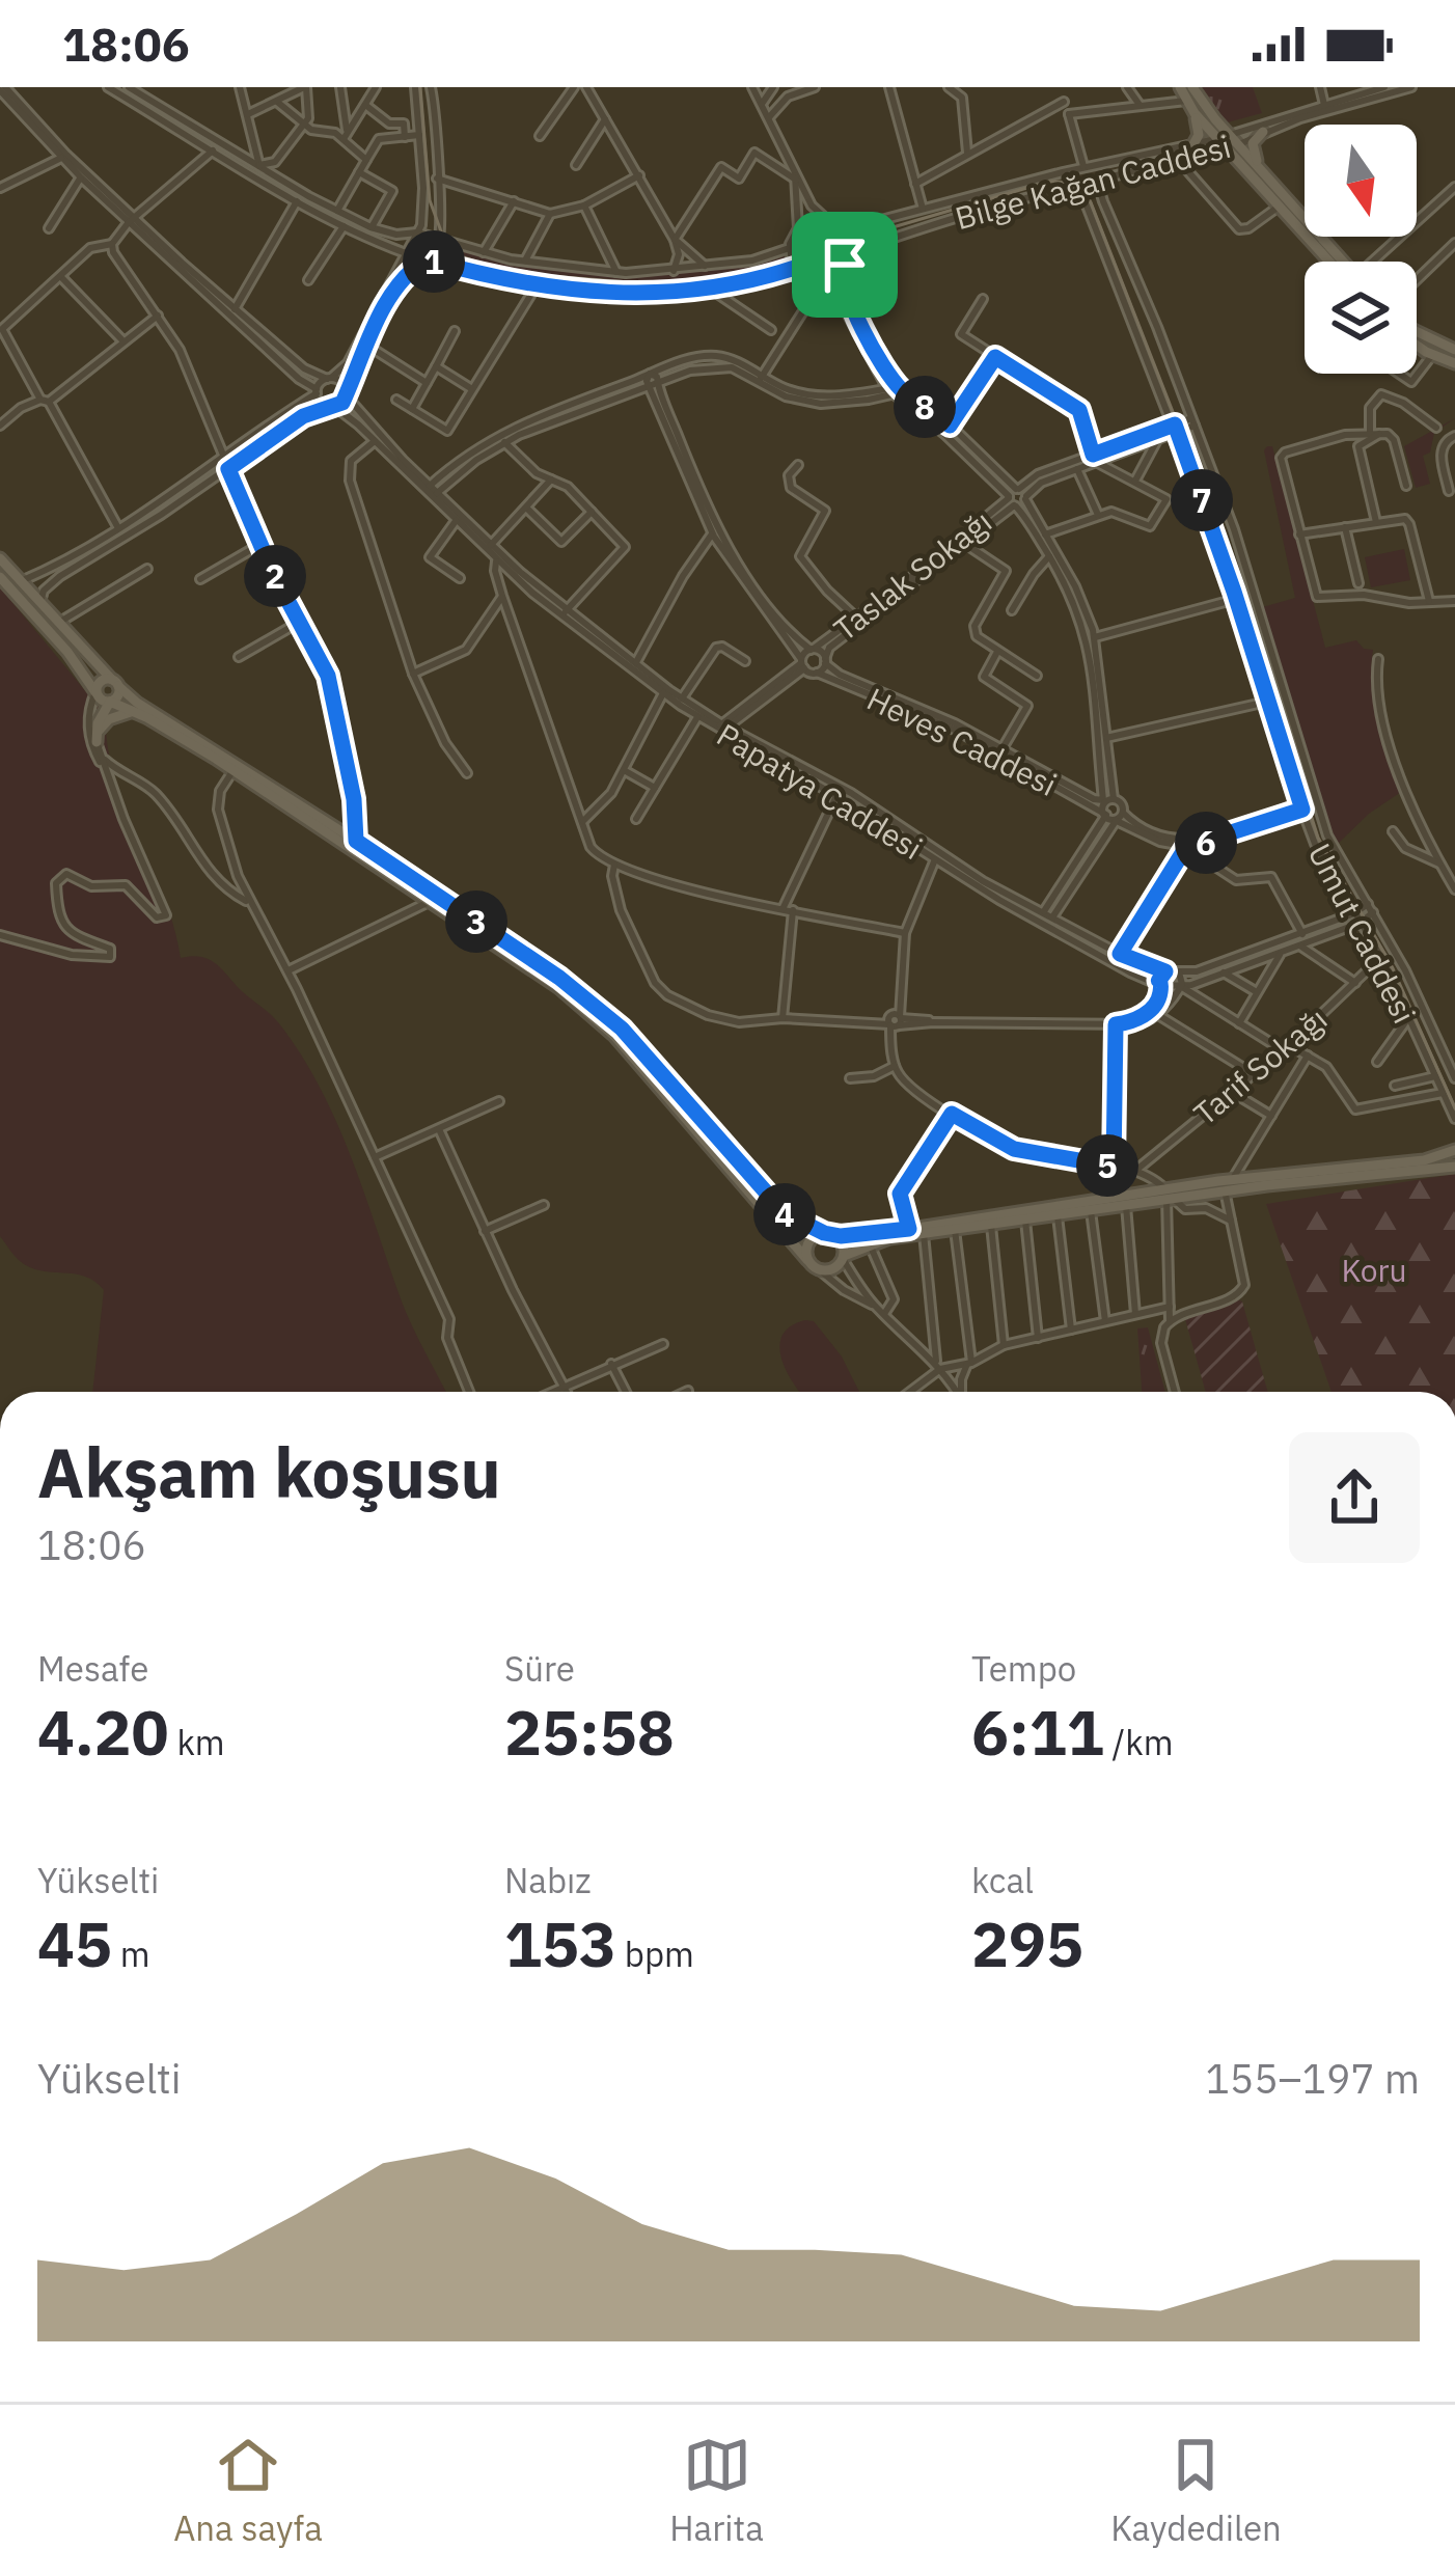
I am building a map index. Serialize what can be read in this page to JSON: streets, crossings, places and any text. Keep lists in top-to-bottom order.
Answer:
{
  "streets": {
    "street": [
      "Bilge Kağan Caddesi",
      "Taslak Sokağı",
      "Heves Caddesi",
      "Papatya Caddesi",
      "Umut Caddesi",
      "Tarif Sokağı"
    ]
  },
  "crossings": [
    ["Bilge Kağan Caddesi", "Umut Caddesi"],
    ["Taslak Sokağı", "Heves Caddesi"],
    ["Taslak Sokağı", "Umut Caddesi"],
    ["Papatya Caddesi", "Umut Caddesi"],
    ["Umut Caddesi", "Tarif Sokağı"]
  ],
  "parks": ["Koru"],
  "north": "bottom",
  "page": {
    "status": "18:06",
    "pins": [
      "1",
      "8",
      "7",
      "2",
      "6",
      "3",
      "5",
      "4"
    ],
    "heading": ["Akşam koşusu", "18:06"],
    "stats": [
      ["Mesafe", "4.20 km"],
      ["Süre", "25:58"],
      ["Tempo", "6:11 /km"],
      ["Yükselti", "45 m"],
      ["Nabız", "153 bpm"],
      ["kcal", "295"]
    ],
    "chart": ["Yükselti", "155–197 m"],
    "tabs": ["Ana sayfa", "Harita", "Kaydedilen"]
  }
}
